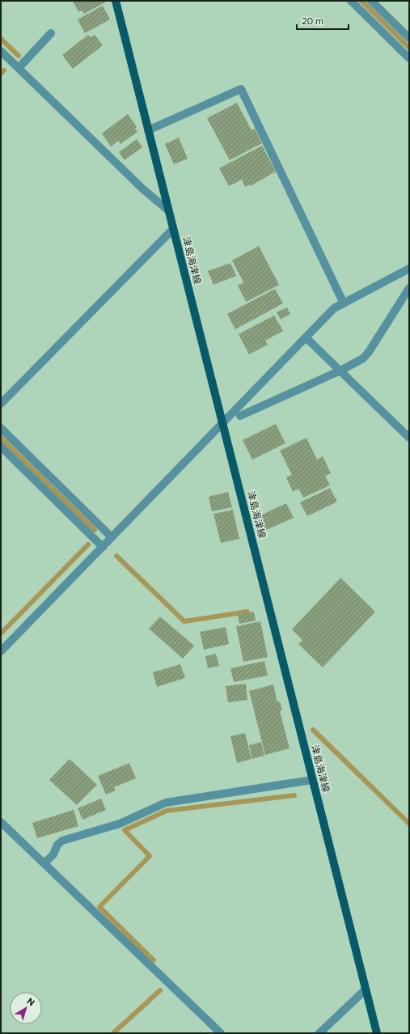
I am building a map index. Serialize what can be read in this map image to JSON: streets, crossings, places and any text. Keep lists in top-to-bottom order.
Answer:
{
  "streets": {
    "main road": ["津島海津線"]
  },
  "scale_bar": "20 m",
  "north": "top right"
}
